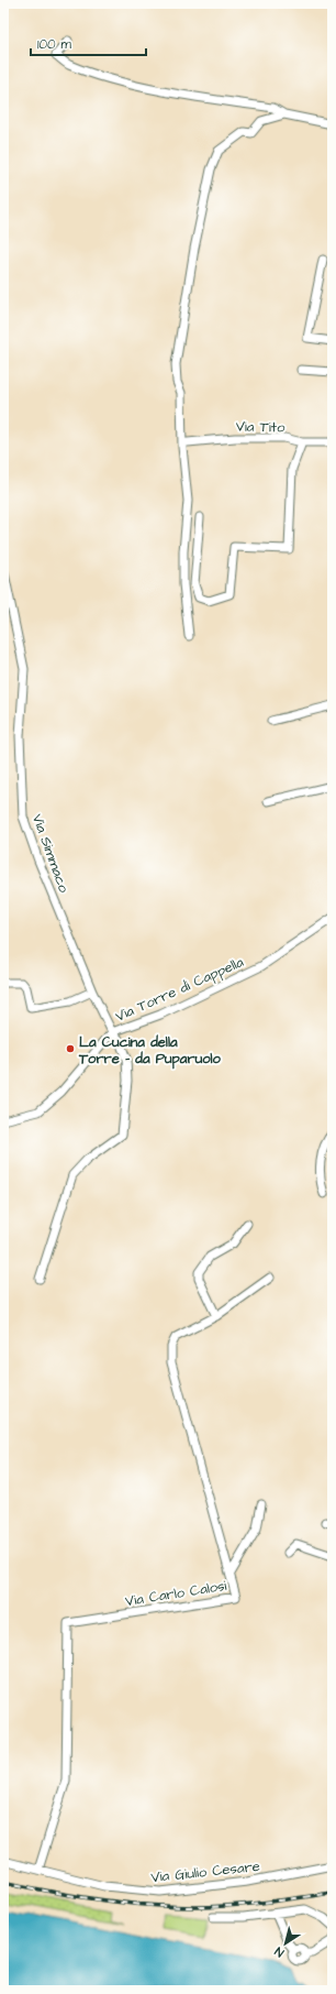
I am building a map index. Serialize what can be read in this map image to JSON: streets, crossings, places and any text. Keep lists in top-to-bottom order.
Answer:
{
  "streets": {
    "street": [
      "Via Tito",
      "Via Simmaco",
      "Via Torre di Cappella",
      "Via Carlo Calosi",
      "Via Giulio Cesare"
    ]
  },
  "crossings": [
    ["Via Simmaco", "Via Torre di Cappella"],
    ["Via Carlo Calosi", "Via Giulio Cesare"]
  ],
  "places": ["La Cucina della Torre - da Puparuolo"],
  "scale_bar": "100 m",
  "north": "bottom left"
}
